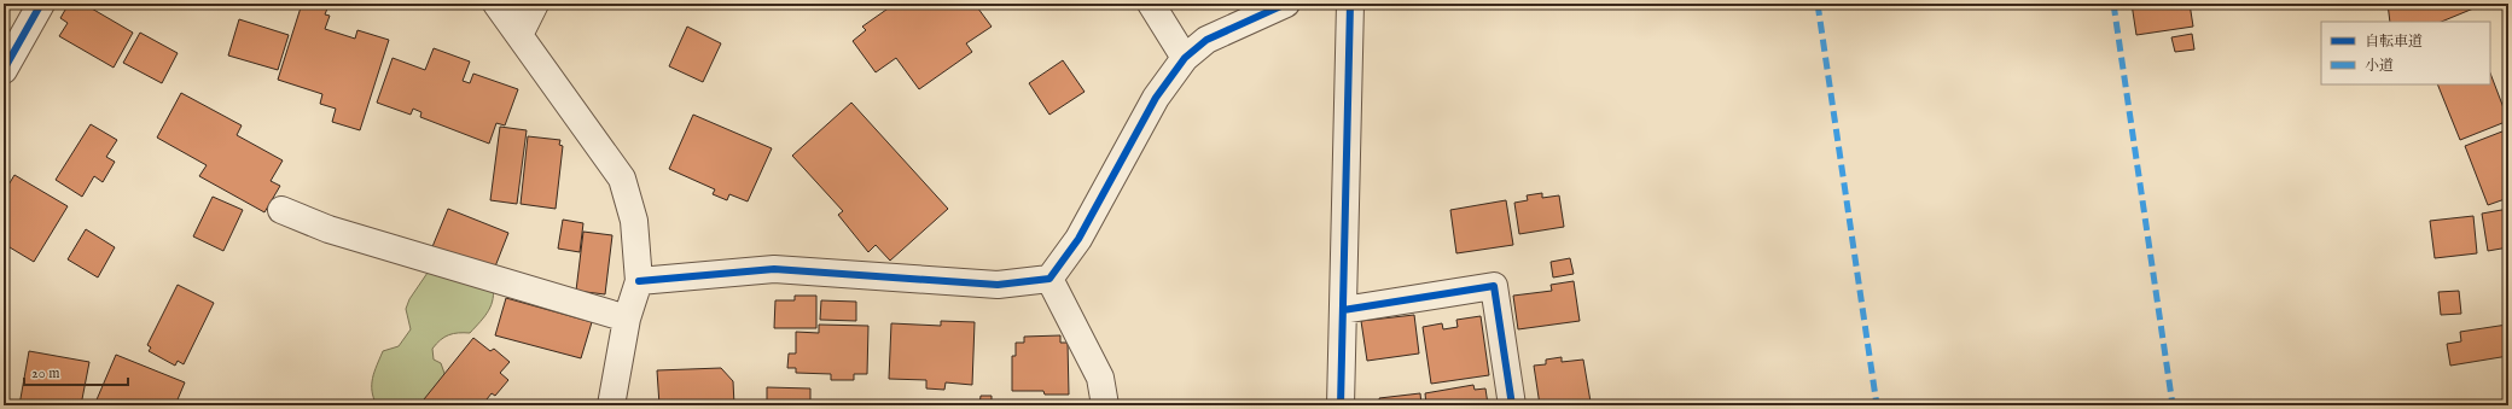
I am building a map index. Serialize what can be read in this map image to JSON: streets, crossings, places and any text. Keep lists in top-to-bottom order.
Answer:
{
  "legend": ["自転車道", "小道"],
  "scale_bar": "20 m"
}
